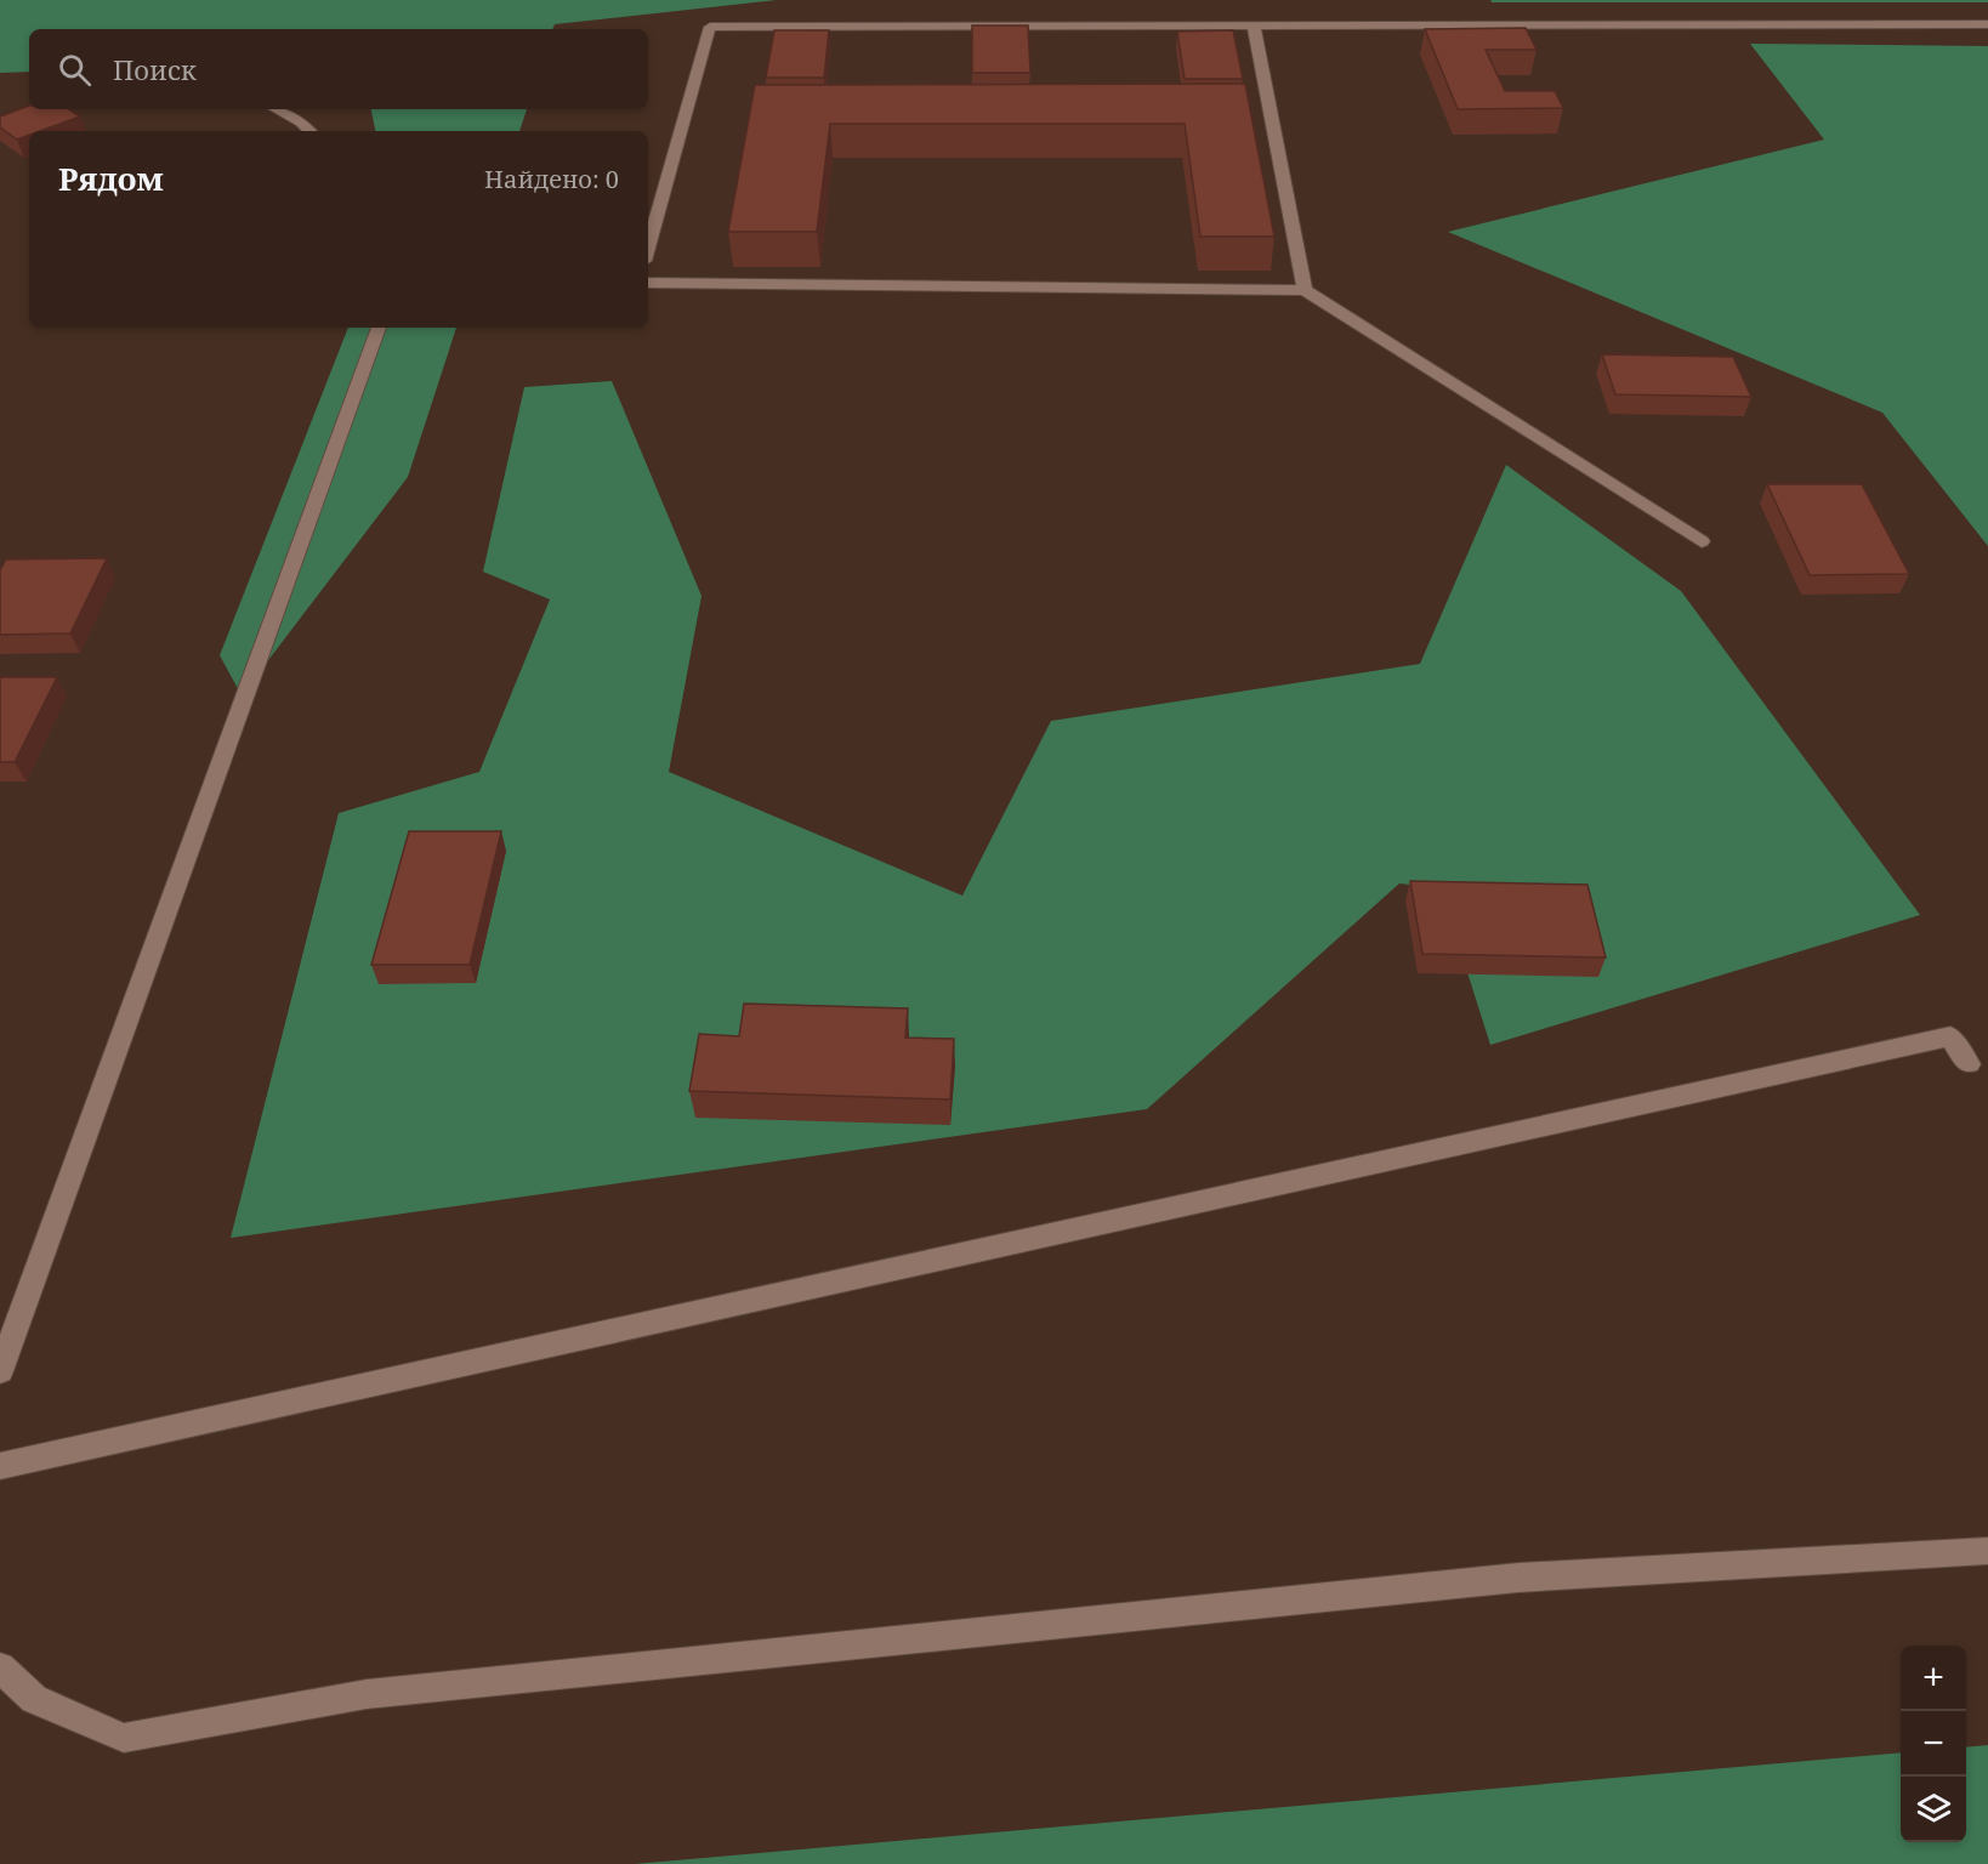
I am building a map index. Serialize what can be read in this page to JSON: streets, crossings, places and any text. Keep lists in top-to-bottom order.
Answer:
{
  "page": {
    "search": "Поиск",
    "heading": ["Рядом", "Найдено: 0"],
    "map_buttons": ["+", "−"]
  }
}
